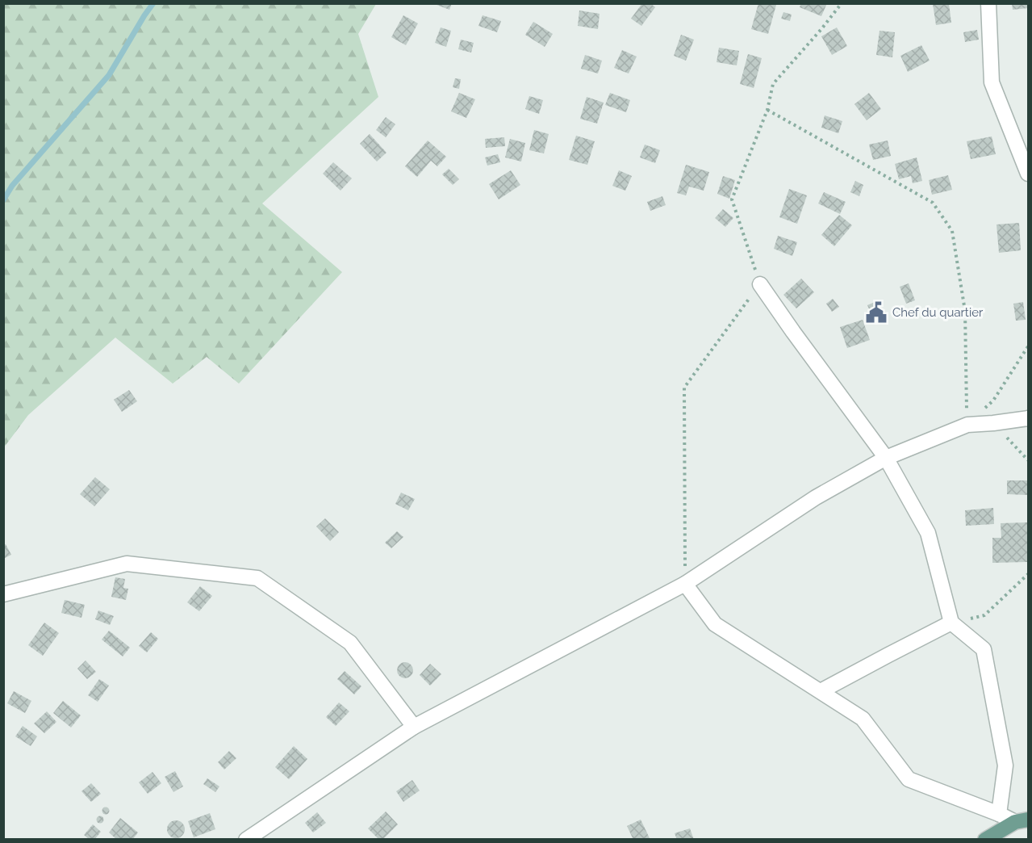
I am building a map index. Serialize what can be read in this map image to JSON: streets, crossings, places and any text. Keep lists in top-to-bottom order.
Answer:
{
  "places": {
    "public building": ["Chef du quartier"]
  }
}
